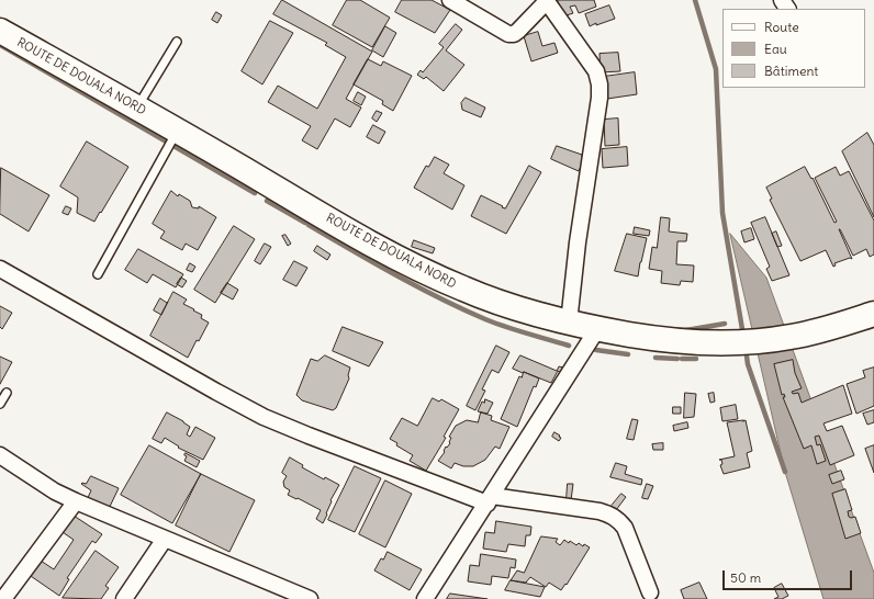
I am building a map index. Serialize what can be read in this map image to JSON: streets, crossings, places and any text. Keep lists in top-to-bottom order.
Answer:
{
  "streets": {
    "main road": ["ROUTE DE DOUALA NORD"]
  },
  "legend": ["Route", "Eau", "Bâtiment"],
  "scale_bar": "50 m"
}
